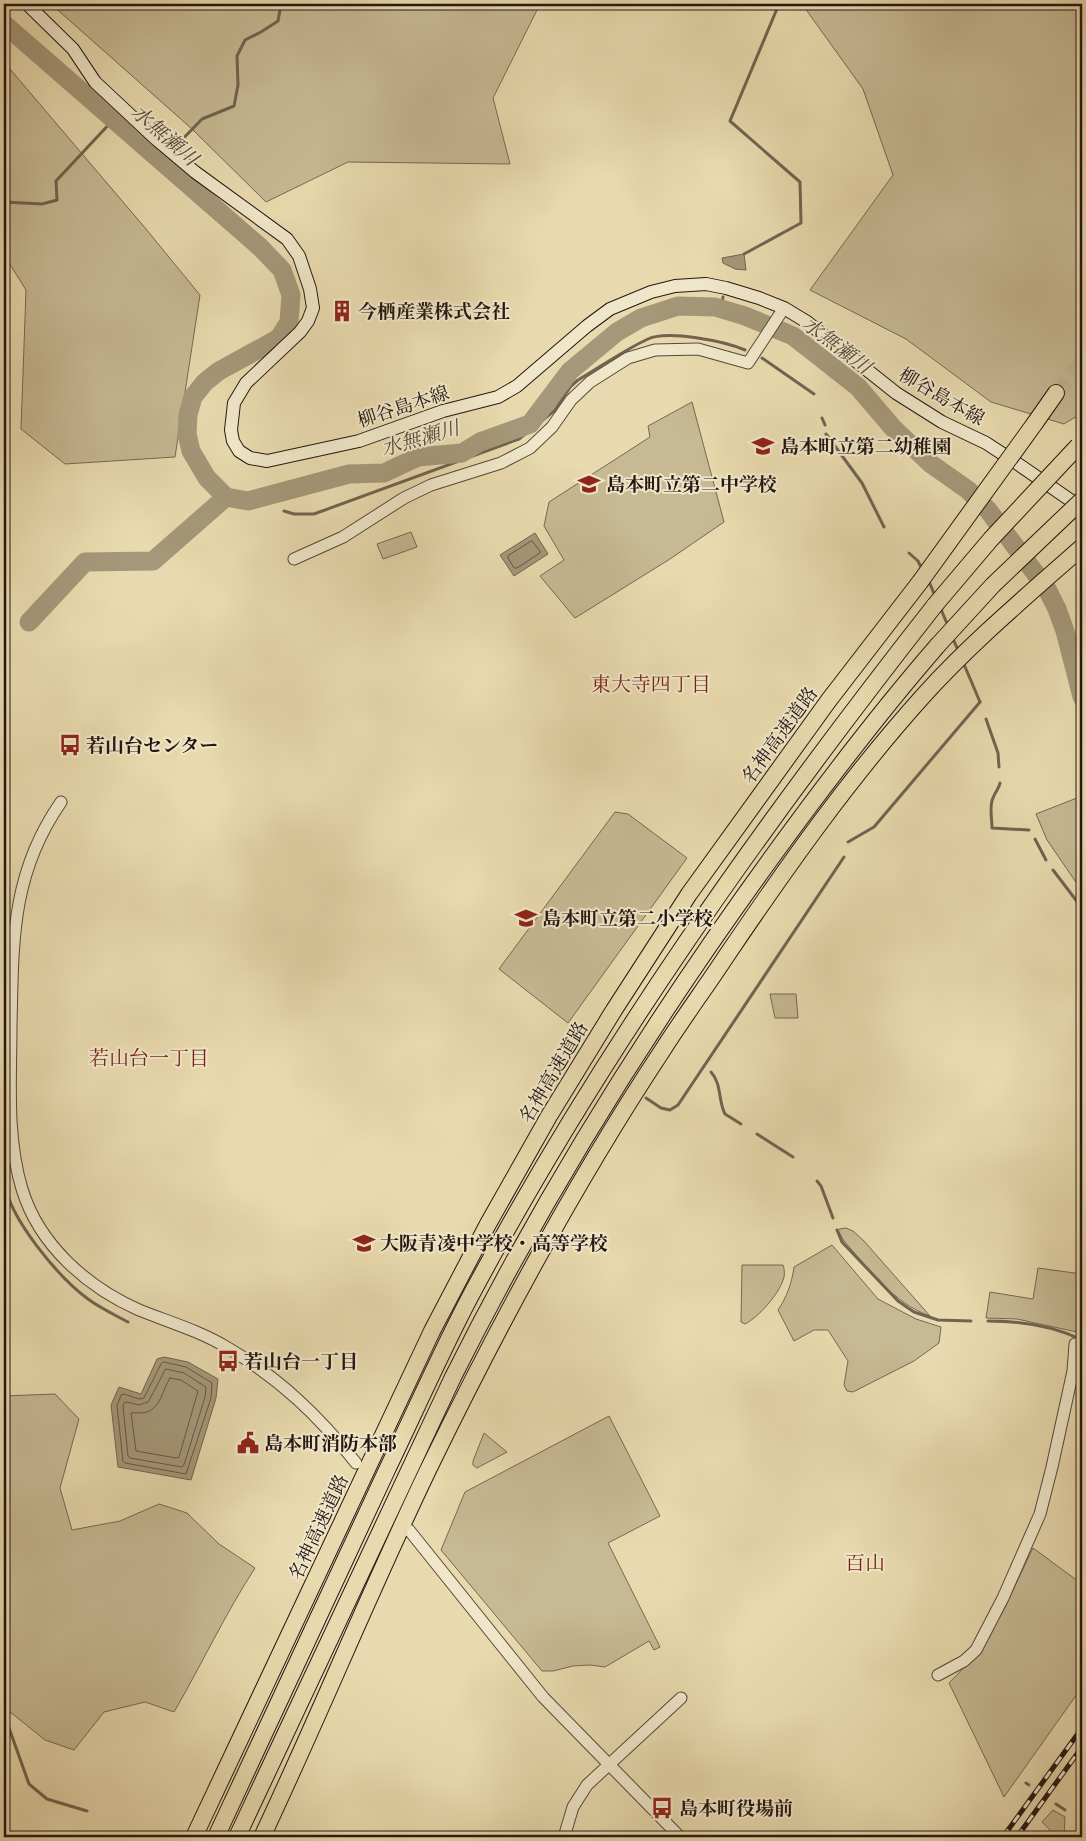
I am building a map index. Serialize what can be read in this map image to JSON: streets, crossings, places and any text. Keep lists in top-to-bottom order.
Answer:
{
  "streets": {
    "highway": ["名神高速道路"],
    "main road": ["柳谷島本線"]
  },
  "districts": ["東大寺四丁目", "若山台一丁目", "百山"],
  "water": ["水無瀬川"],
  "places": {
    "building": ["今栖産業株式会社"],
    "school or university": [
      "島本町立第二幼稚園",
      "島本町立第二中学校",
      "島本町立第二小学校",
      "大阪青凌中学校・高等学校"
    ],
    "bus stop": ["若山台センター", "若山台一丁目", "島本町役場前"],
    "public building": ["島本町消防本部"]
  }
}
